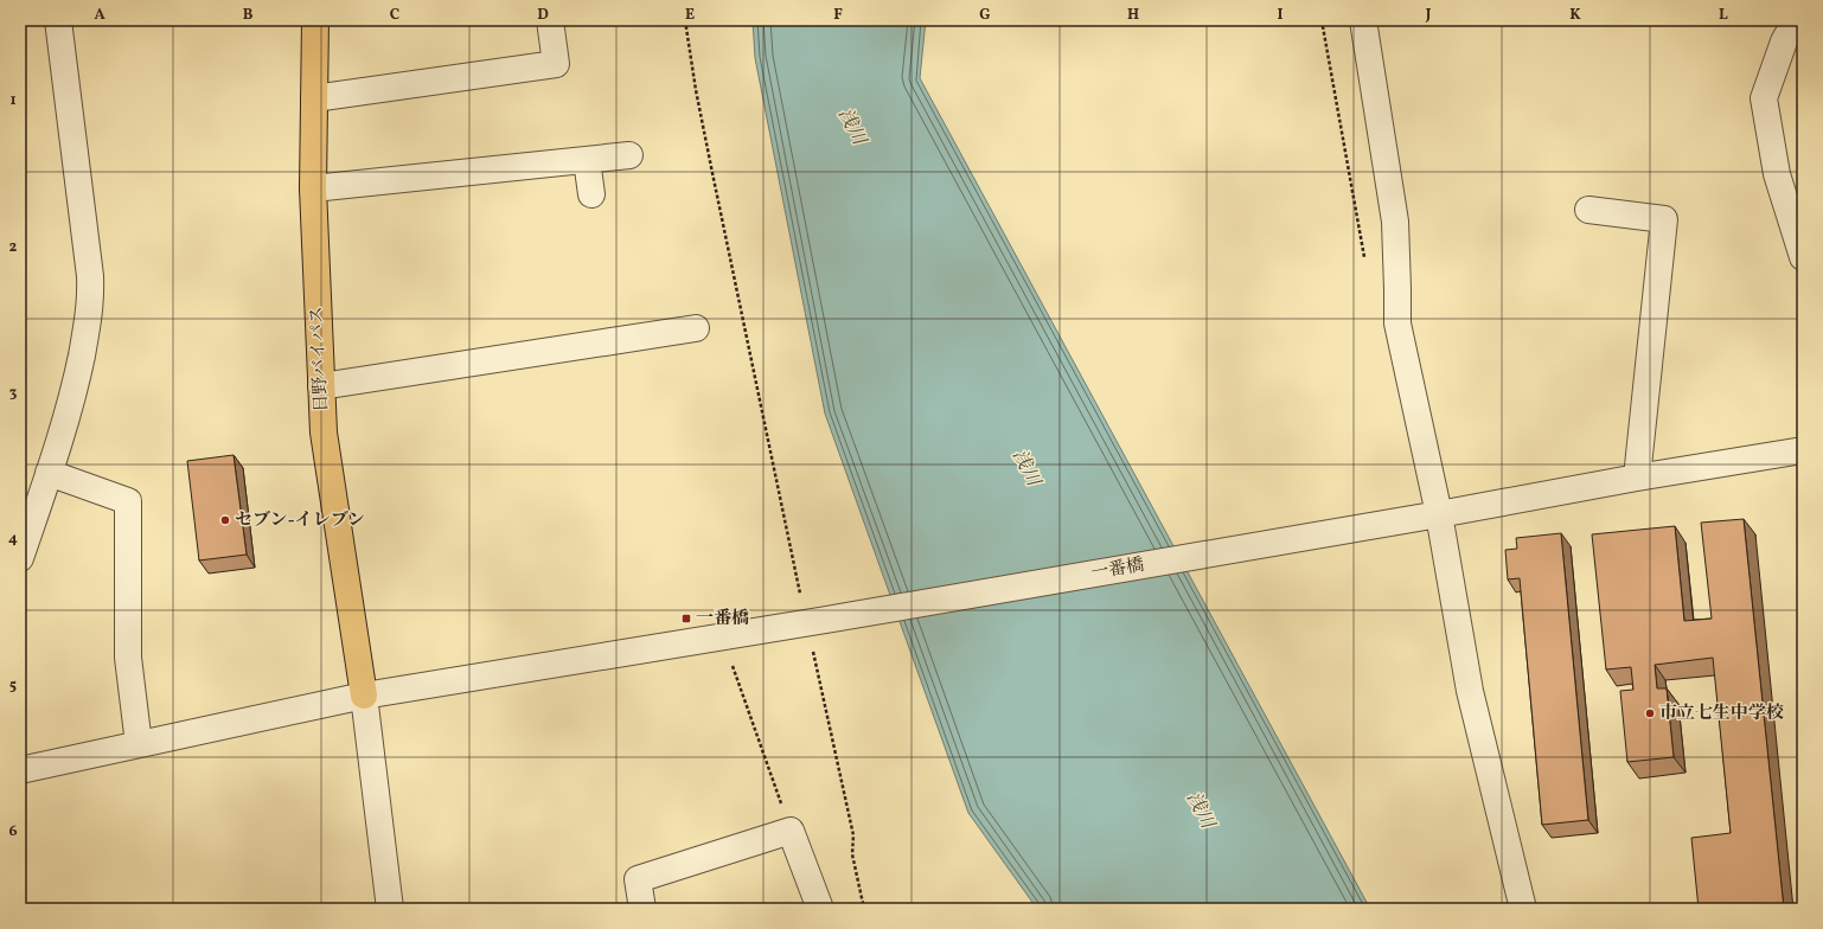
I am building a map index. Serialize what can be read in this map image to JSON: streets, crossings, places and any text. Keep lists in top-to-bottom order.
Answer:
{
  "streets": {
    "highway": ["日野バイパス"],
    "street": ["一番橋"]
  },
  "crossings": [
    ["日野バイパス", "一番橋"]
  ],
  "water": ["浅川"],
  "places": {
    "other": ["セブン-イレブン", "市立七生中学校"],
    "transit": ["一番橋"]
  },
  "grid": {
    "columns": [
      "A",
      "B",
      "C",
      "D",
      "E",
      "F",
      "G",
      "H",
      "I",
      "J",
      "K",
      "L"
    ],
    "rows": [
      "1",
      "2",
      "3",
      "4",
      "5",
      "6"
    ]
  }
}
